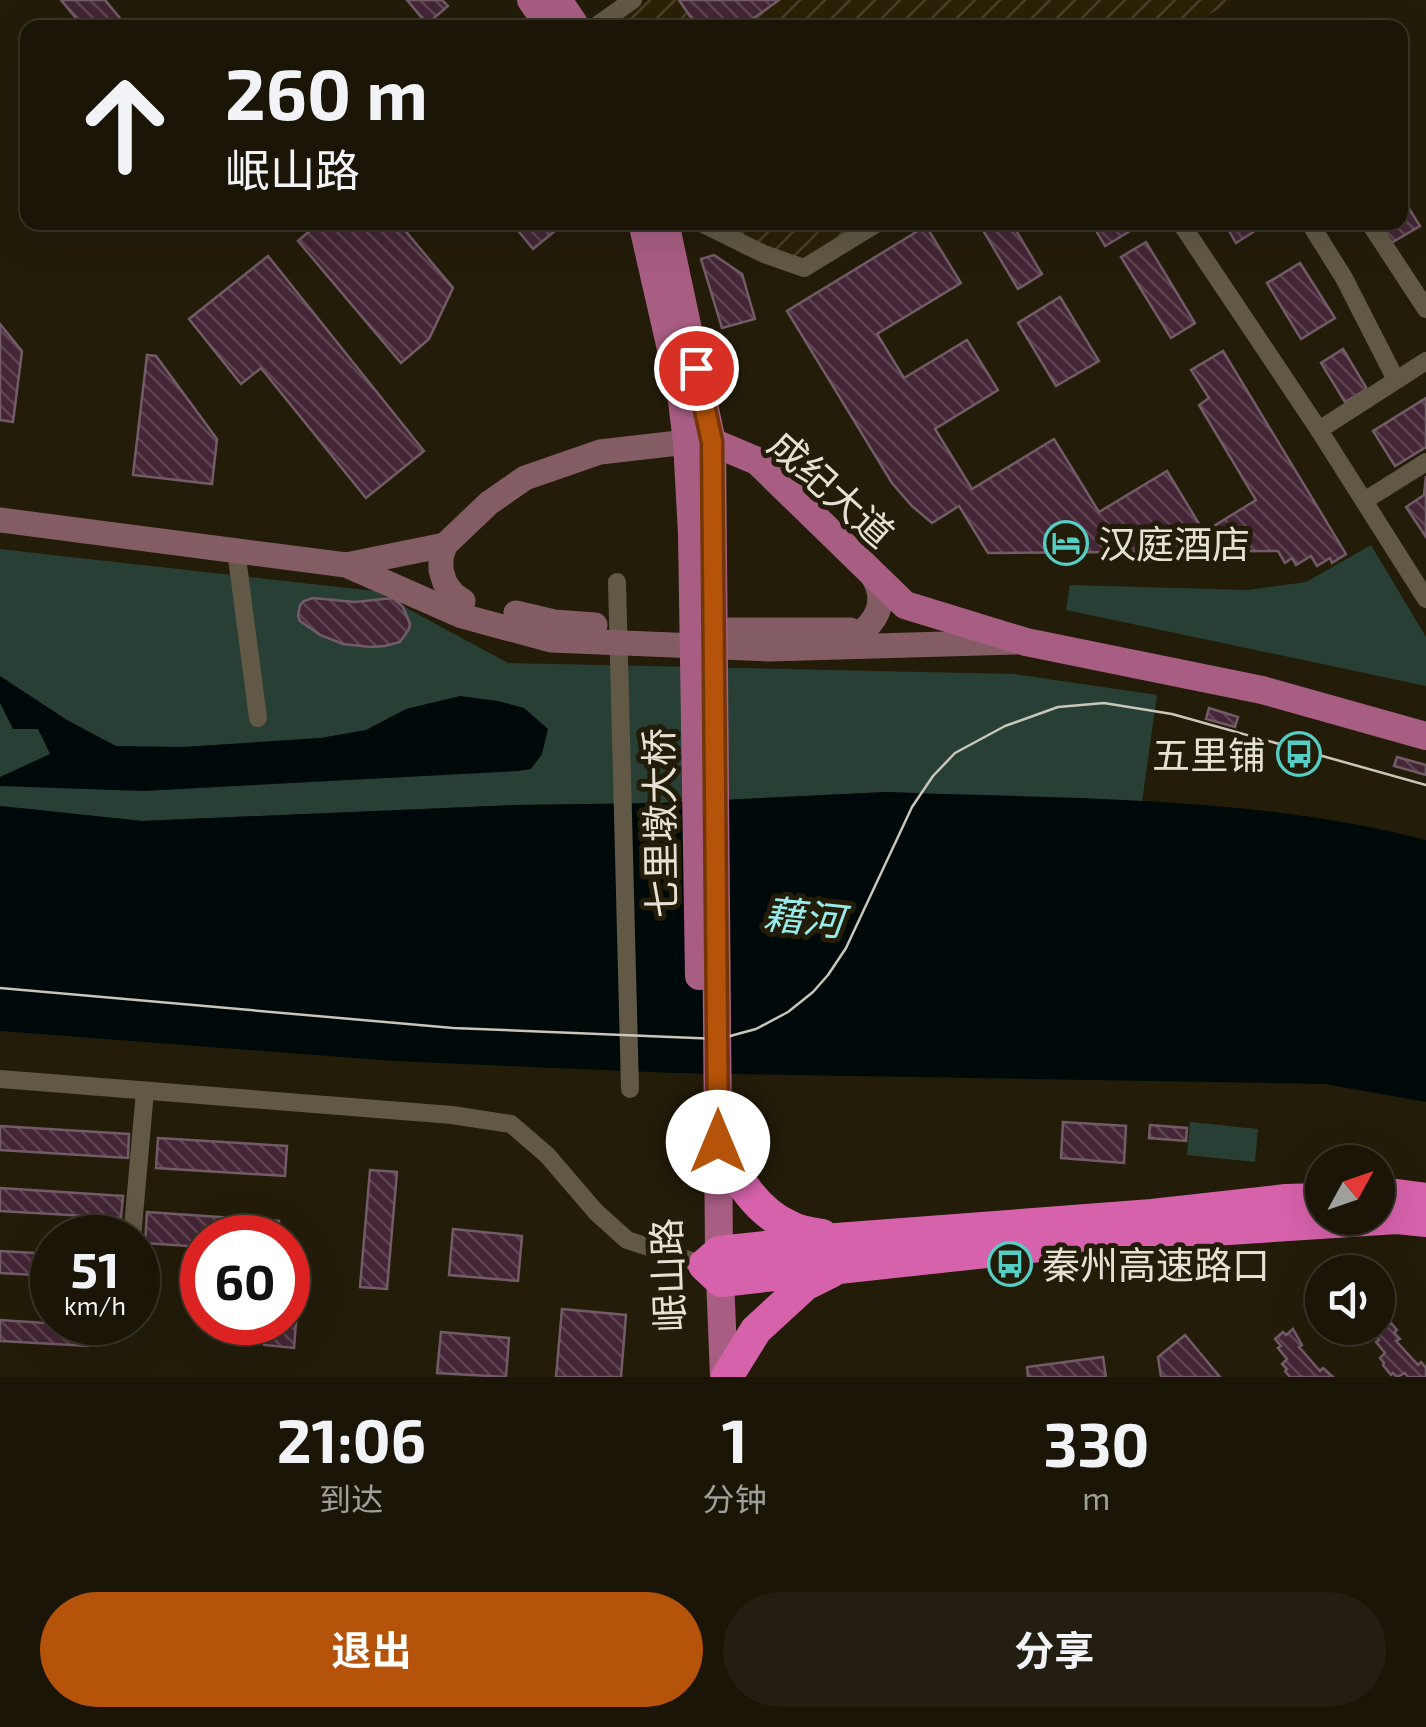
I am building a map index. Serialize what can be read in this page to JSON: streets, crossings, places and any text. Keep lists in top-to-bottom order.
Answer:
{
  "streets": {
    "main road": ["成纪大道", "七里墩大桥", "岷山路"]
  },
  "crossings": [
    ["成纪大道", "七里墩大桥"],
    ["七里墩大桥", "岷山路"]
  ],
  "water": ["藉河"],
  "places": {
    "hotel": ["汉庭酒店"],
    "bus stop": ["五里铺", "秦州高速路口"]
  },
  "north": "top right",
  "page": {
    "turn": ["260 m", "岷山路"],
    "speed": "51 km/h",
    "limit": "60",
    "eta": [
      "21:06",
      "到达",
      "1",
      "分钟",
      "330",
      "m"
    ],
    "buttons": ["退出", "分享"]
  }
}
